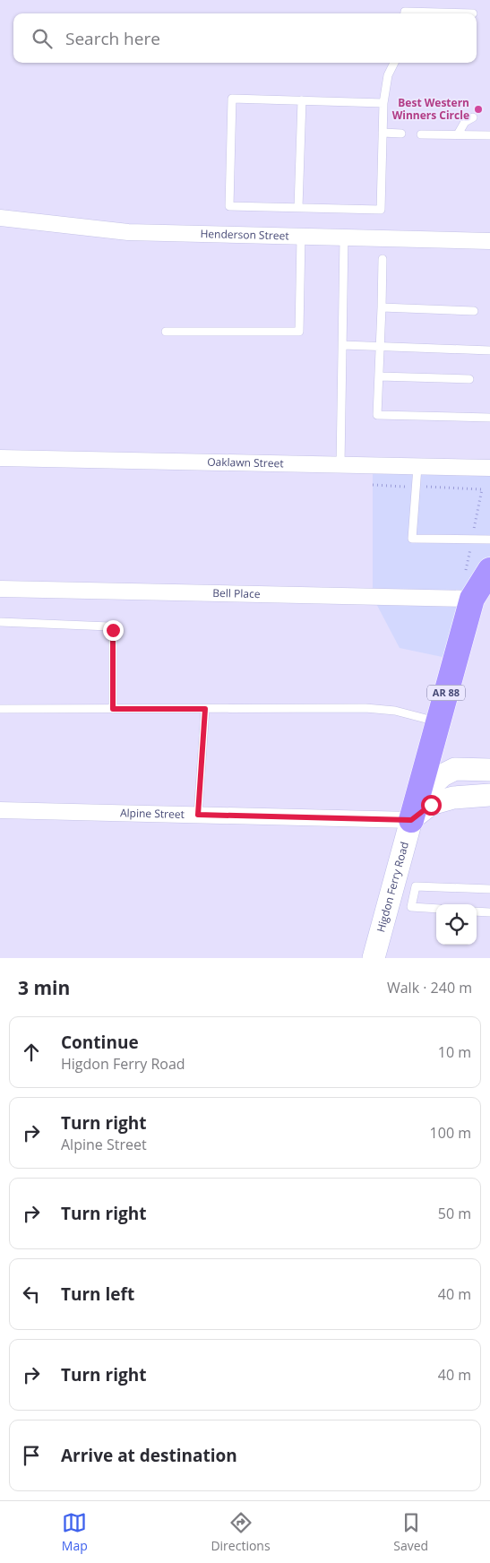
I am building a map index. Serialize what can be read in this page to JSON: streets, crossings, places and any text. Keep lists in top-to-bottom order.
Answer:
{
  "streets": {
    "main road": ["AR 88", "Higdon Ferry Road"],
    "street": [
      "Henderson Street",
      "Oaklawn Street",
      "Bell Place",
      "Alpine Street"
    ]
  },
  "crossings": [
    ["Bell Place", "AR 88"],
    ["AR 88", "Alpine Street"],
    ["AR 88", "Higdon Ferry Road"],
    ["Alpine Street", "Higdon Ferry Road"]
  ],
  "places": ["Best Western Winners Circle"],
  "page": {
    "search": "Search here",
    "heading": ["3 min", "Walk · 240 m"],
    "list": [
      ["Continue", "Higdon Ferry Road", "10 m"],
      ["Turn right", "Alpine Street", "100 m"],
      ["Turn right", "50 m"],
      ["Turn left", "40 m"],
      ["Turn right", "40 m"],
      "Arrive at destination"
    ],
    "nav": ["Map", "Directions", "Saved"]
  }
}
